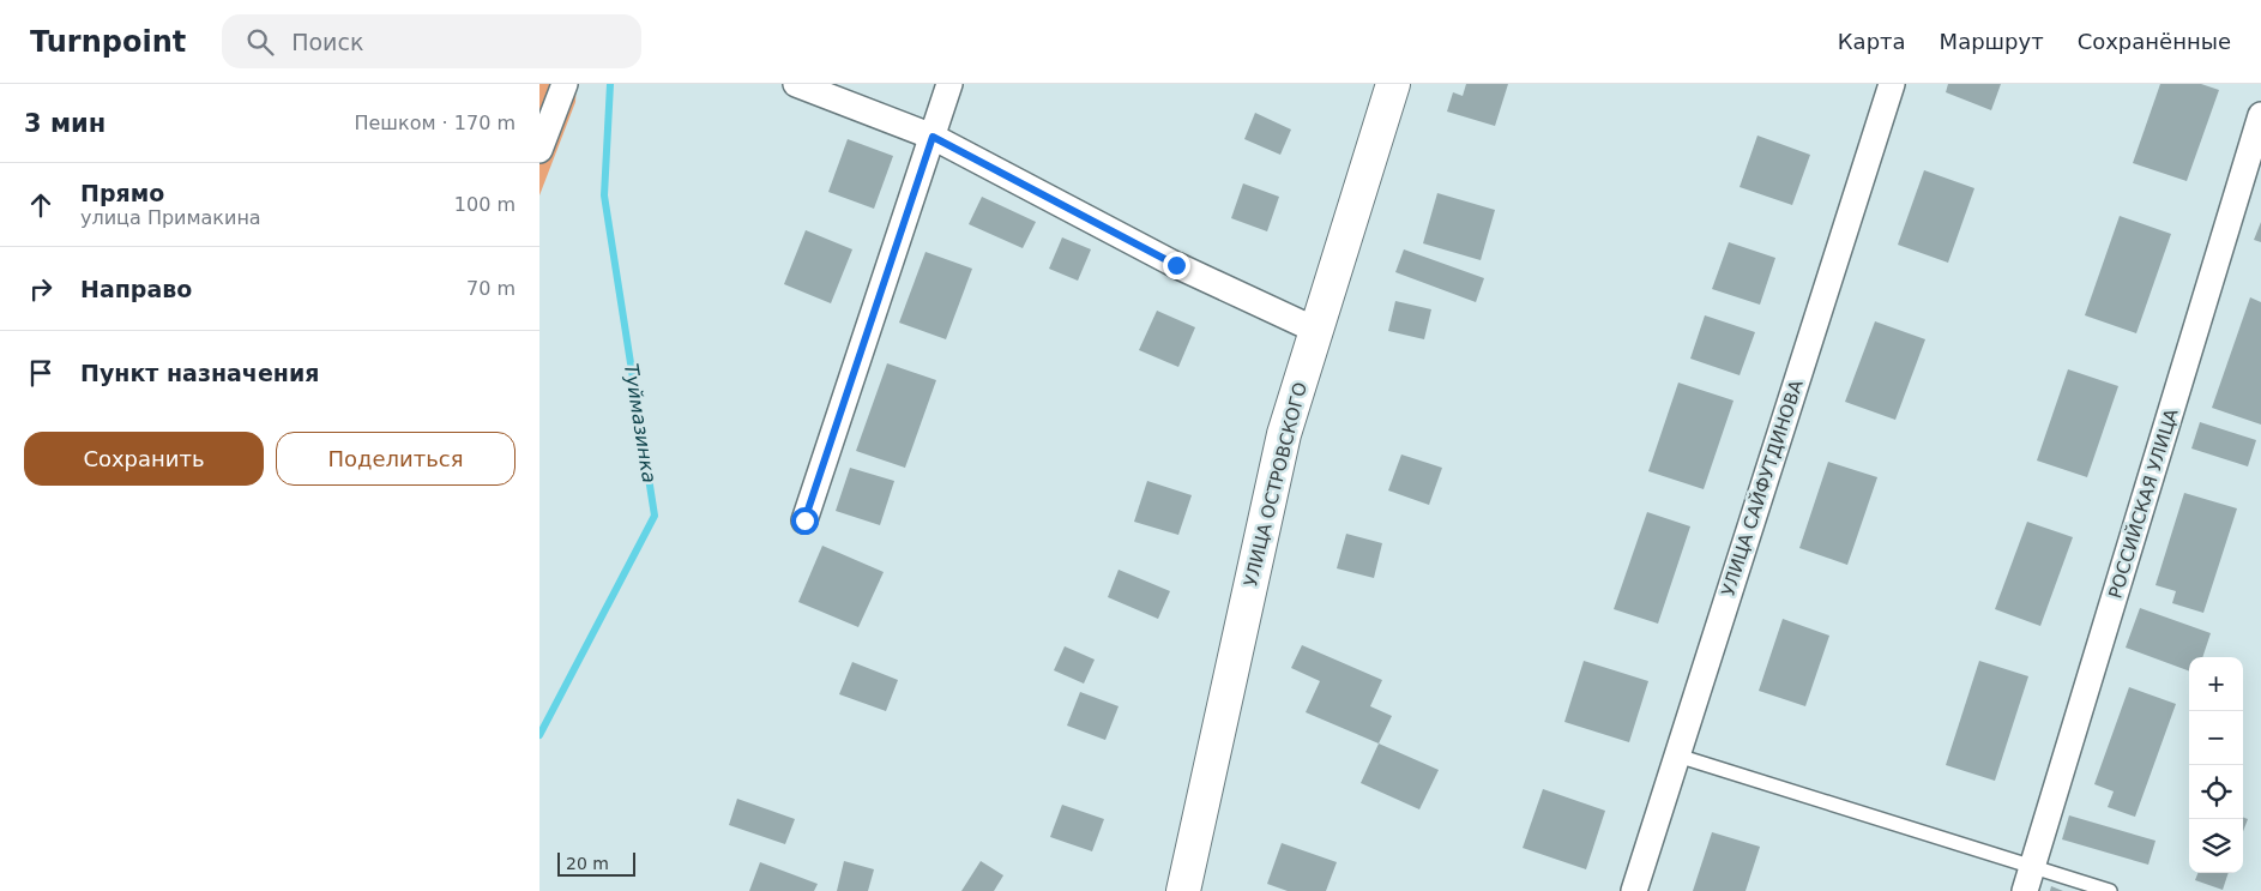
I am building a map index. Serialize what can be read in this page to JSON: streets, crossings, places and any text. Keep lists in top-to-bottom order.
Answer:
{
  "streets": {
    "main road": ["УЛИЦА ОСТРОВСКОГО"],
    "street": ["УЛИЦА САЙФУТДИНОВА", "РОССИЙСКАЯ УЛИЦА"]
  },
  "water": ["Туймазинка"],
  "scale_bar": "20 m",
  "page": {
    "header": "Turnpoint",
    "search": "Поиск",
    "nav": ["Карта", "Маршрут", "Сохранённые"],
    "heading": ["3 мин", "Пешком · 170 m"],
    "list": [
      ["Прямо", "улица Примакина", "100 m"],
      ["Направо", "70 m"],
      "Пункт назначения"
    ],
    "buttons": ["Сохранить", "Поделиться"],
    "map_buttons": ["+", "−"],
    "scale": "20 m"
  }
}
